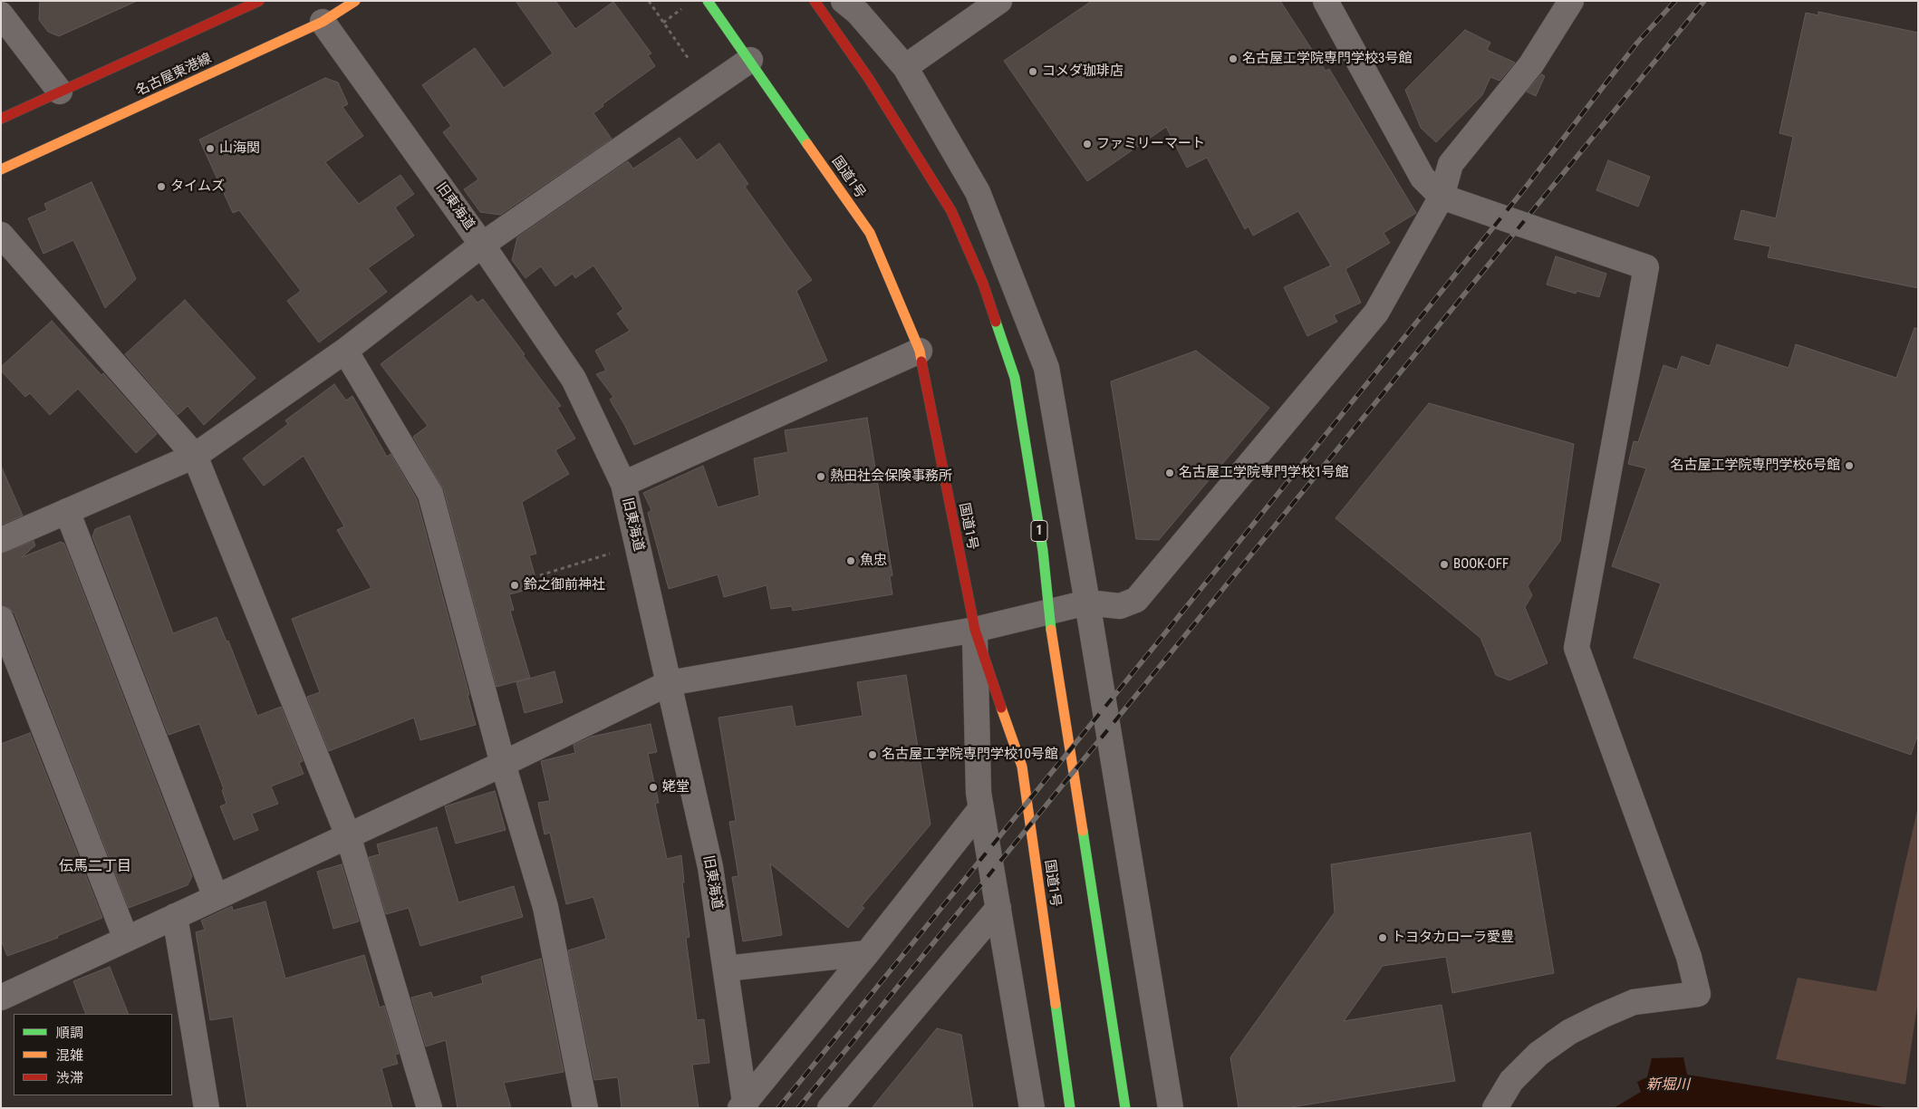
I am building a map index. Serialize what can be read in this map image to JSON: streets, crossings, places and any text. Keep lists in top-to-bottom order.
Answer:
{
  "streets": {
    "main road": ["名古屋東港線", "国道1号", "1"],
    "street": ["旧東海道"]
  },
  "crossings": [
    ["名古屋東港線", "旧東海道"]
  ],
  "districts": ["伝馬二丁目"],
  "water": ["新堀川"],
  "places": [
    "名古屋工学院専門学校3号館",
    "コメダ珈琲店",
    "ファミリーマート",
    "山海関",
    "タイムズ",
    "名古屋工学院専門学校6号館",
    "名古屋工学院専門学校1号館",
    "熱田社会保険事務所",
    "魚忠",
    "BOOK-OFF",
    "鈴之御前神社",
    "名古屋工学院専門学校10号館",
    "姥堂",
    "トヨタカローラ愛豊"
  ],
  "legend": ["順調", "混雑", "渋滞"]
}
